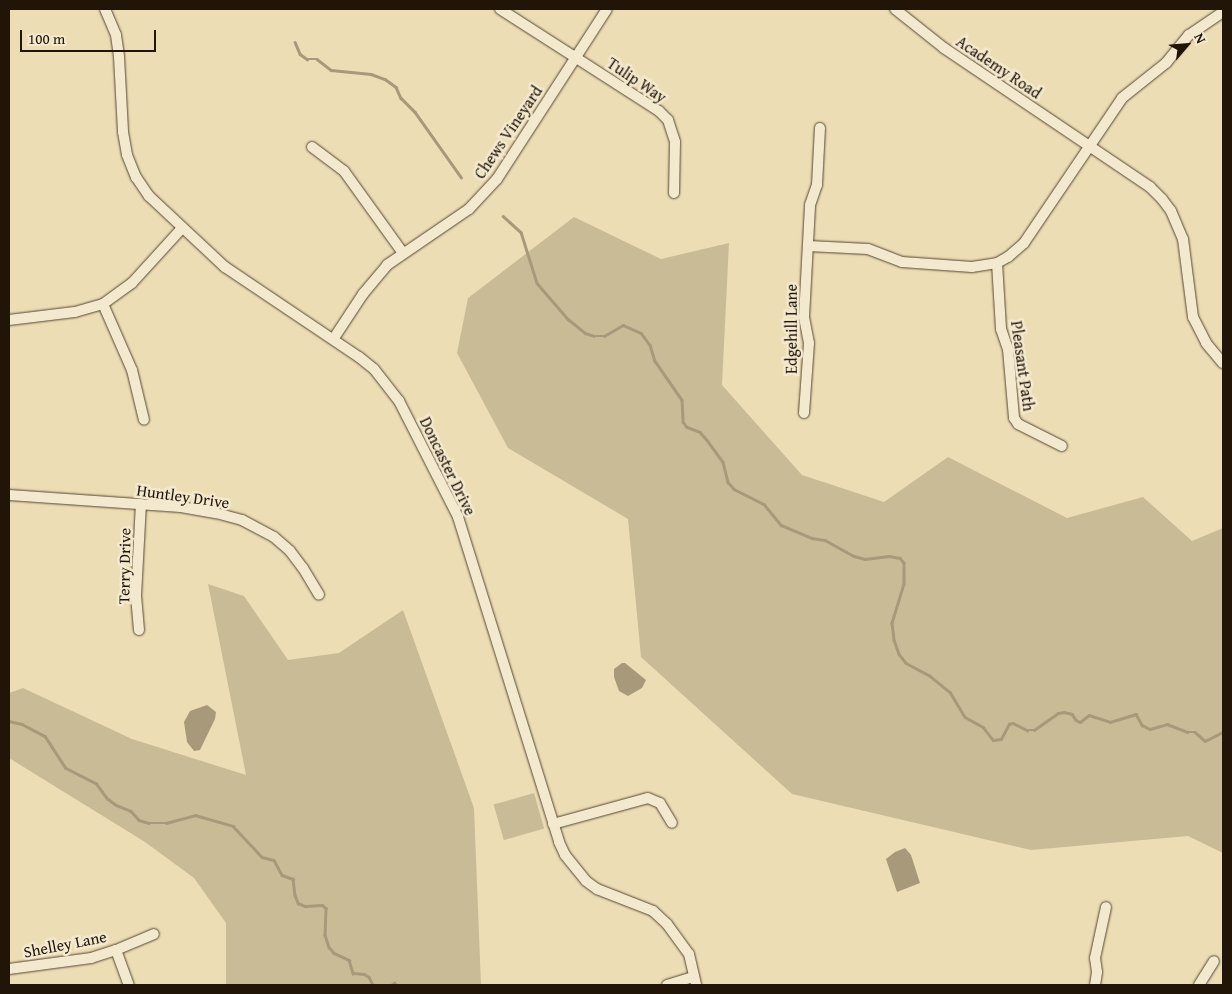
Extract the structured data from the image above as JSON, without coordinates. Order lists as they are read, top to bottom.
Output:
{
  "streets": {
    "street": [
      "Academy Road",
      "Tulip Way",
      "Chews Vineyard",
      "Edgehill Lane",
      "Pleasant Path",
      "Doncaster Drive",
      "Huntley Drive",
      "Terry Drive",
      "Shelley Lane"
    ]
  },
  "crossings": [
    ["Tulip Way", "Chews Vineyard"],
    ["Chews Vineyard", "Doncaster Drive"],
    ["Huntley Drive", "Terry Drive"]
  ],
  "scale_bar": "100 m",
  "north": "top right"
}
